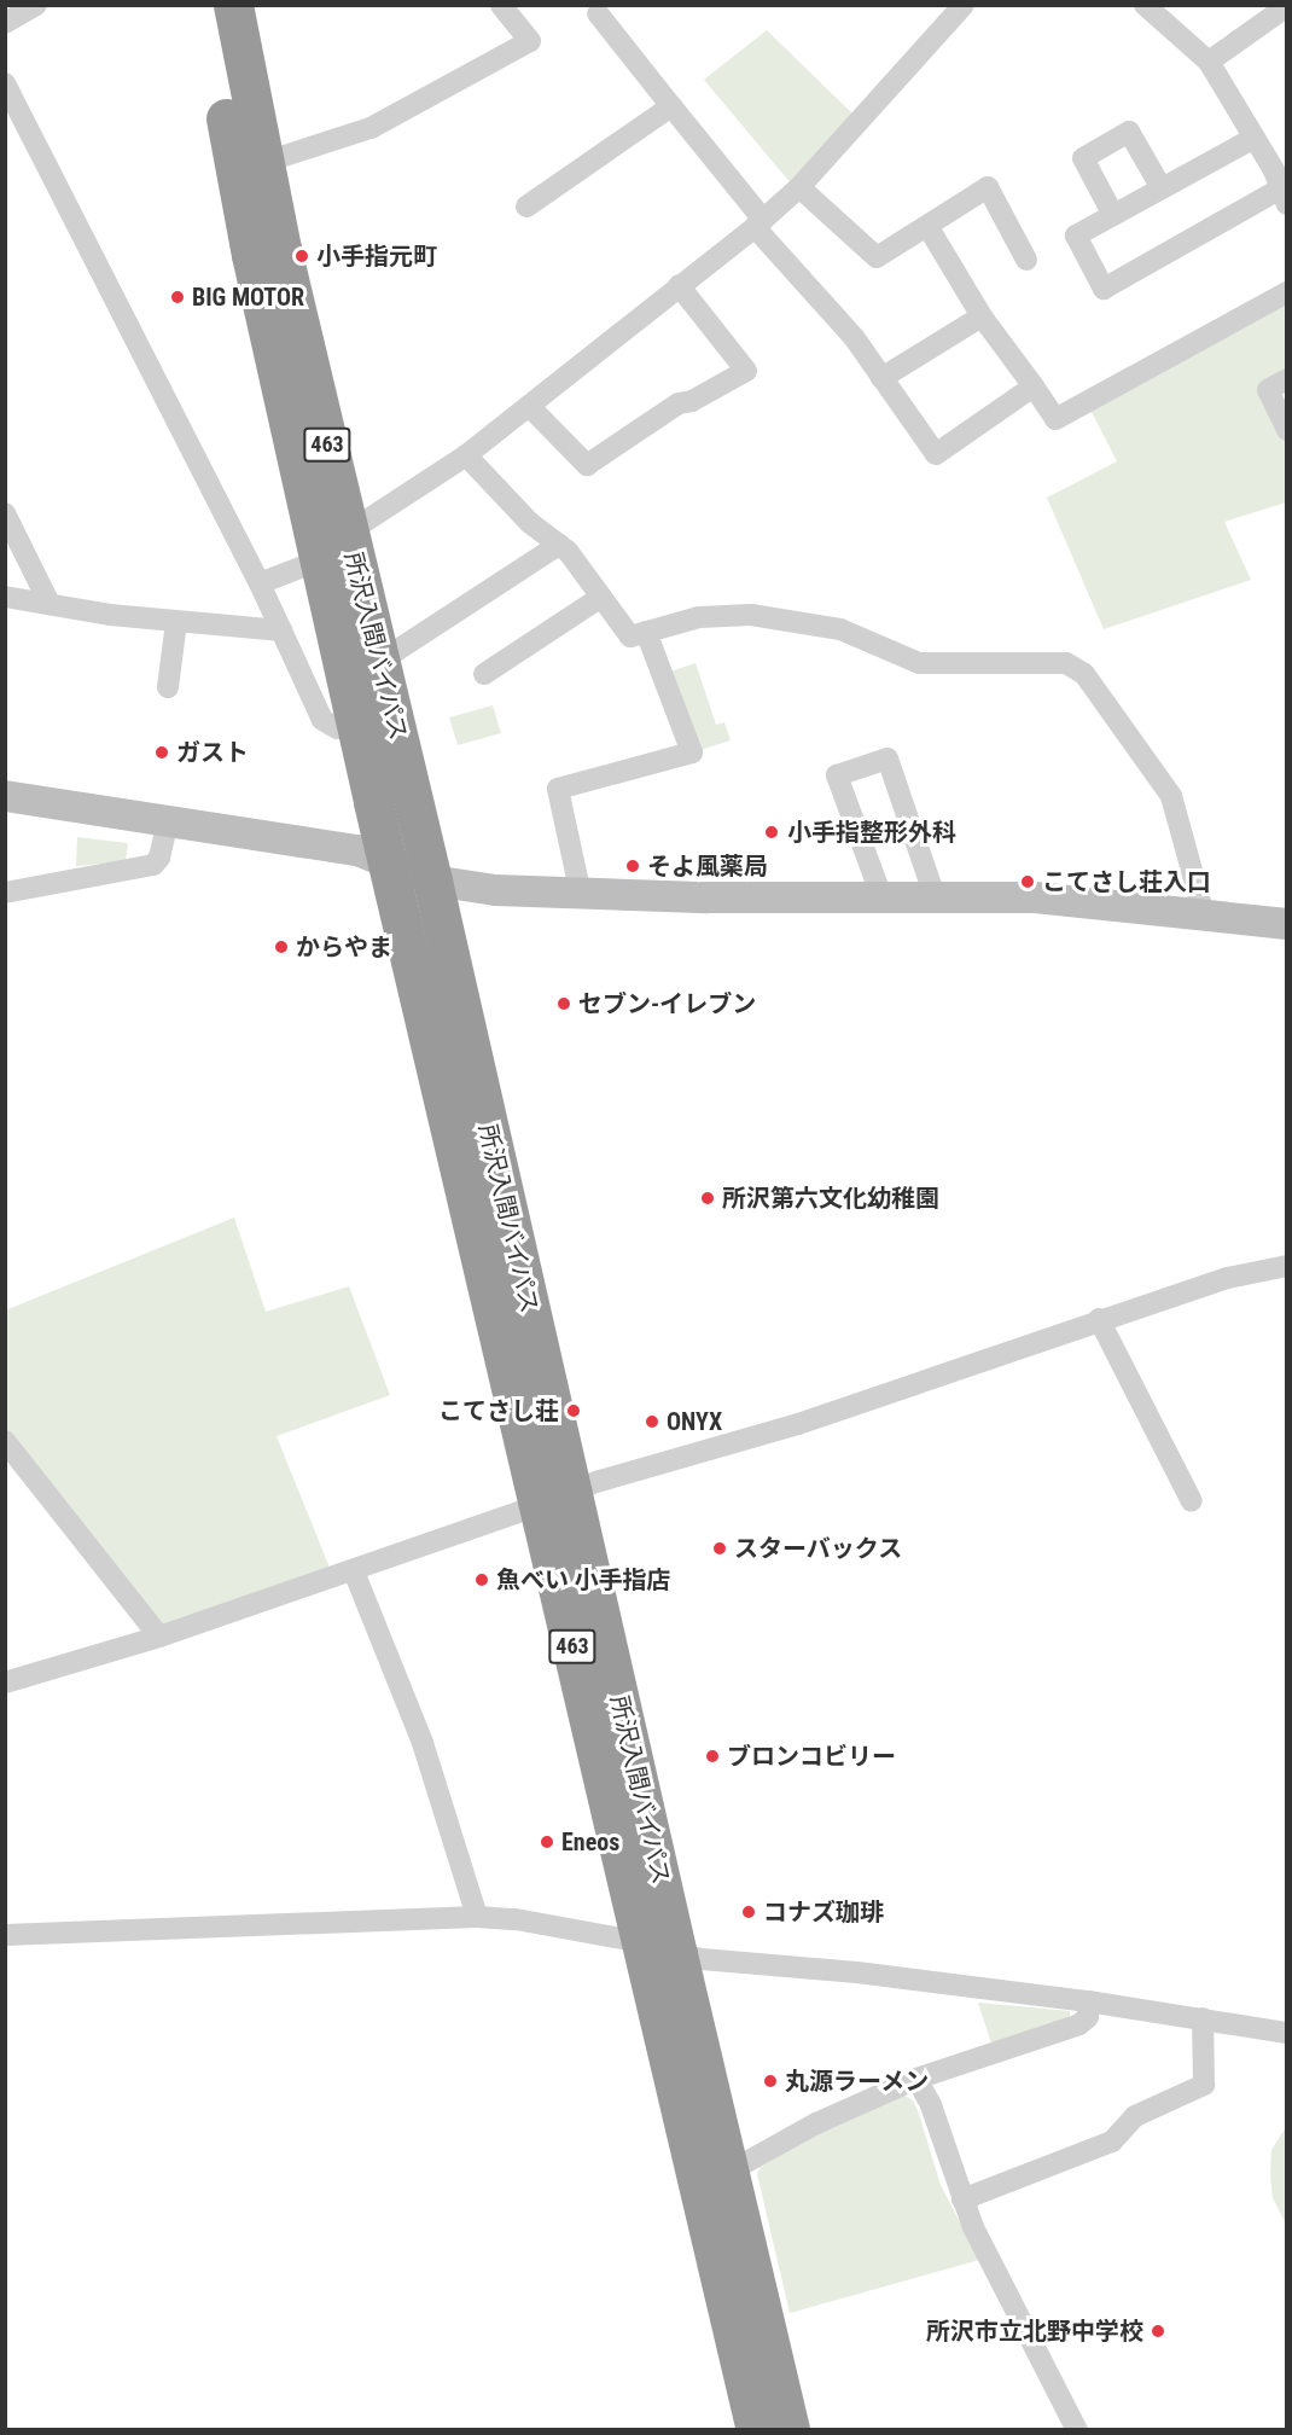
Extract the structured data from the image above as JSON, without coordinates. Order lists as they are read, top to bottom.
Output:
{
  "streets": {
    "highway": ["463", "所沢入間バイパス"]
  },
  "places": [
    "小手指元町",
    "BIG MOTOR",
    "ガスト",
    "小手指整形外科",
    "そよ風薬局",
    "こてさし荘入口",
    "からやま",
    "セブン-イレブン",
    "所沢第六文化幼稚園",
    "こてさし荘",
    "ONYX",
    "スターバックス",
    "魚べい 小手指店",
    "ブロンコビリー",
    "Eneos",
    "コナズ珈琲",
    "丸源ラーメン",
    "所沢市立北野中学校"
  ]
}
